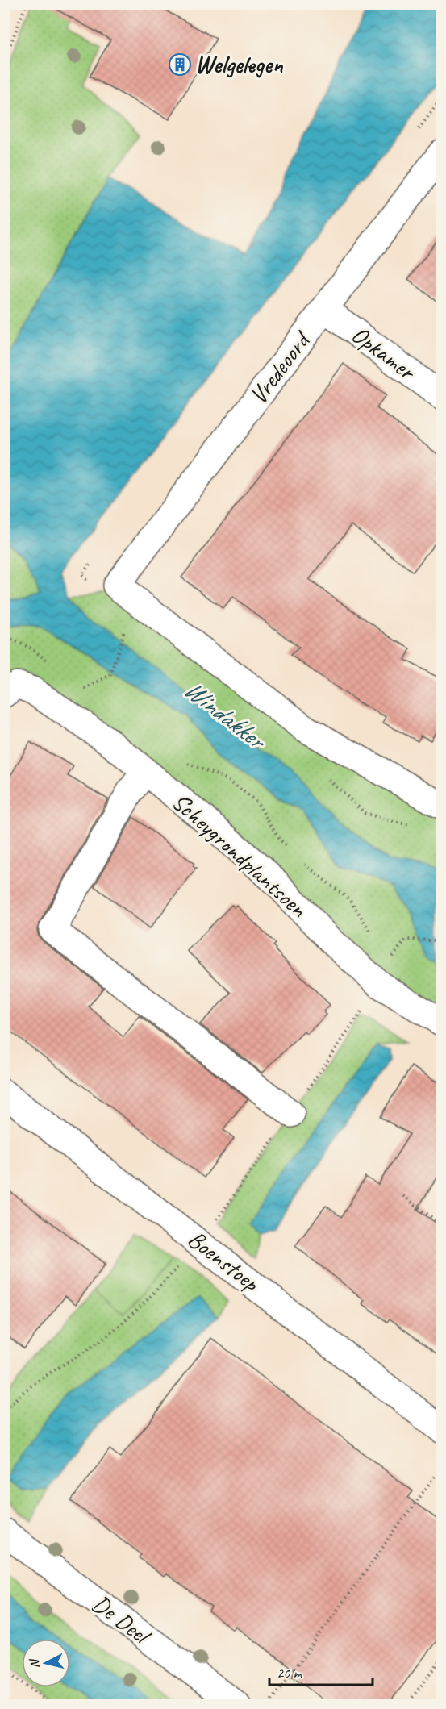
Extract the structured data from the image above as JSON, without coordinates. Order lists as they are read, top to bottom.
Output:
{
  "streets": {
    "street": [
      "Opkamer",
      "Vredeoord",
      "Scheygrondplantsoen",
      "Boenstoep",
      "De Deel"
    ]
  },
  "crossings": [
    ["Opkamer", "Vredeoord"]
  ],
  "water": ["Windakker"],
  "places": {
    "building": ["Welgelegen"]
  },
  "scale_bar": "20 m",
  "north": "left"
}
